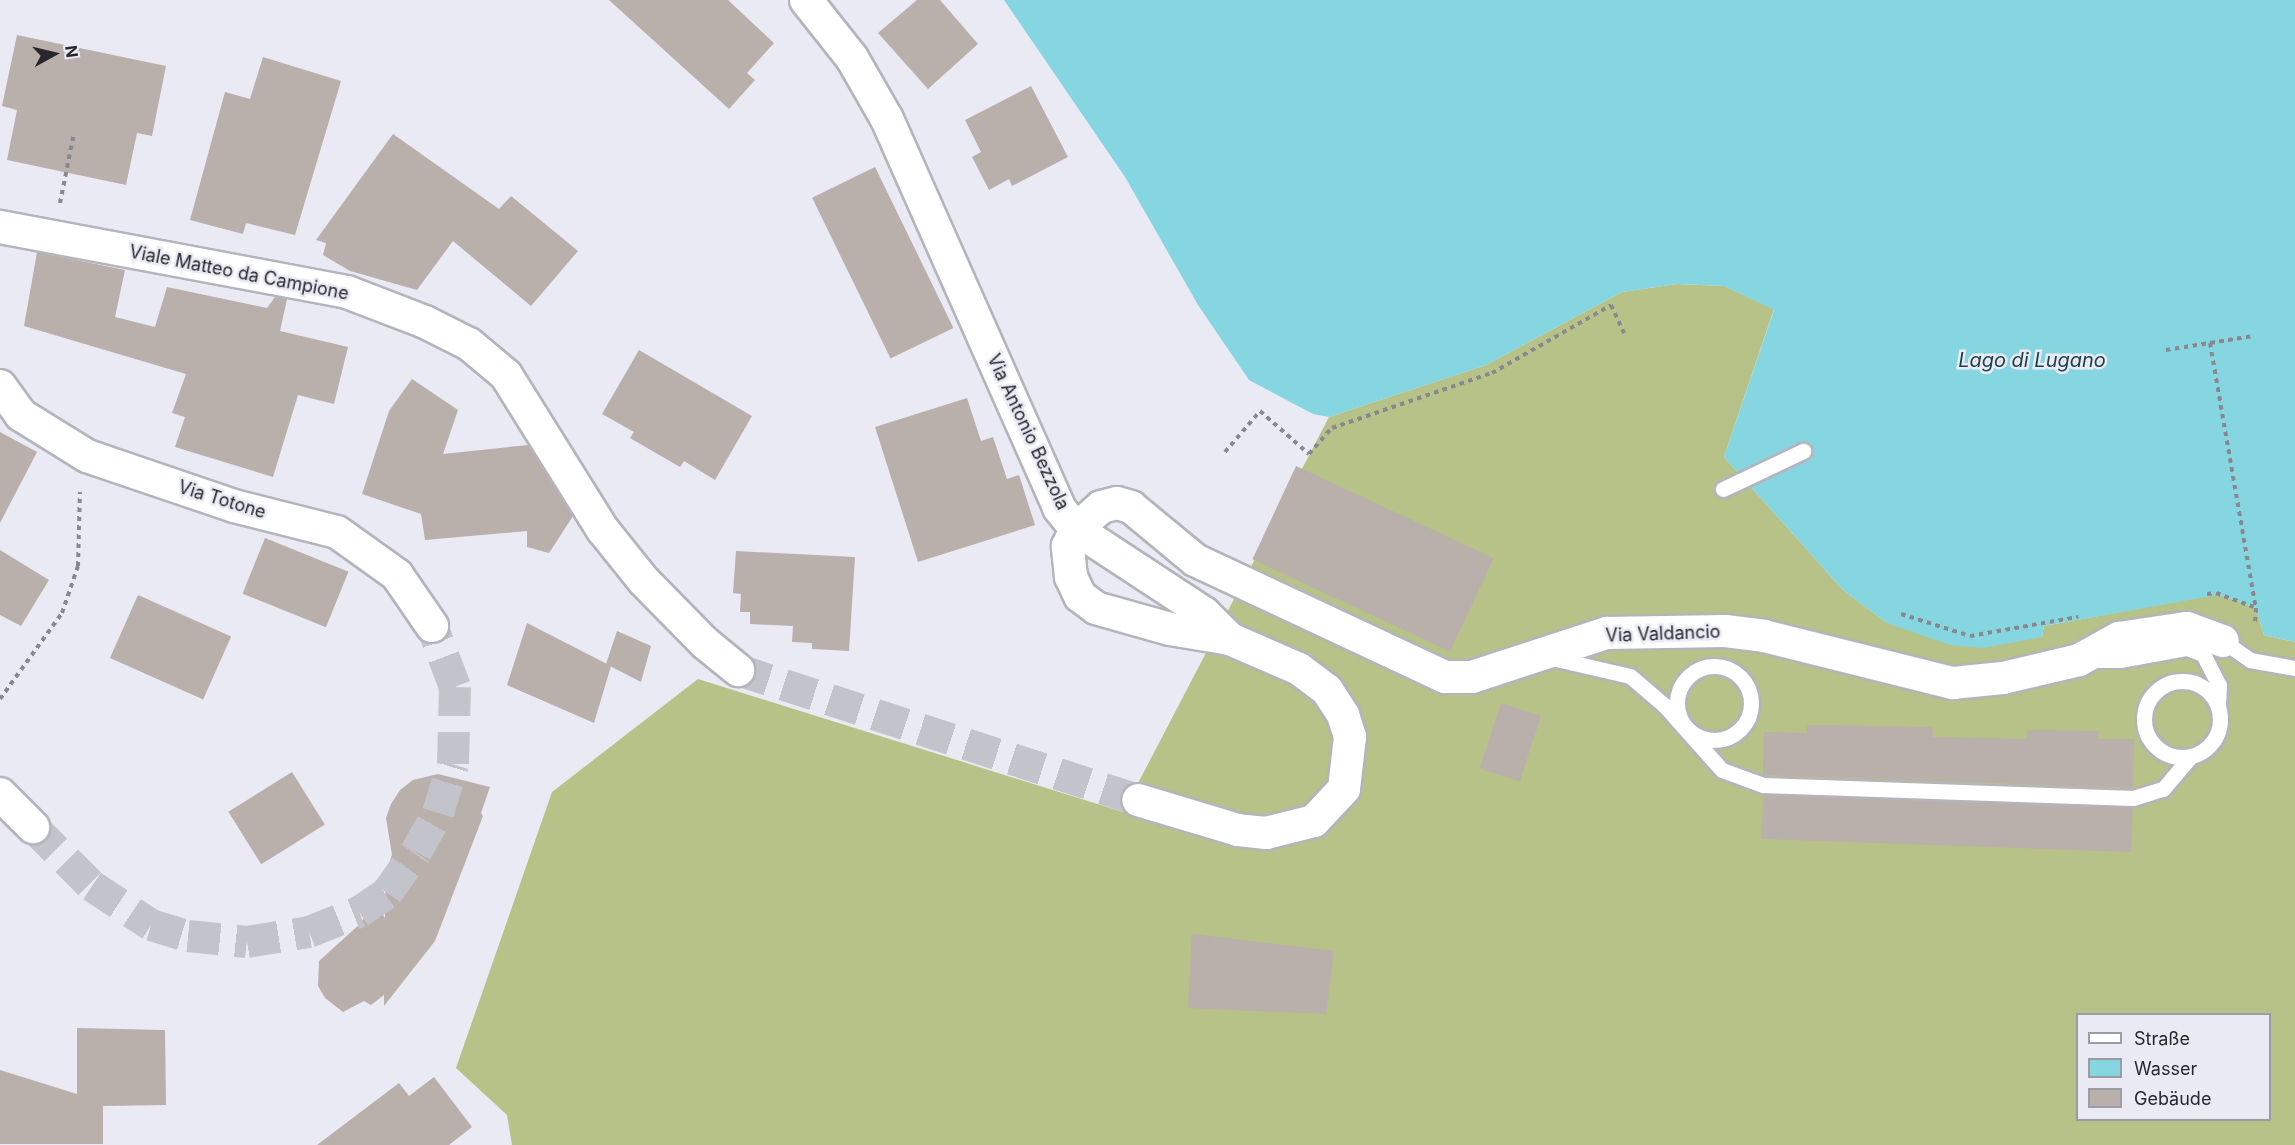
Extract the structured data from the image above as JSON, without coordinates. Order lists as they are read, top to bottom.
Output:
{
  "streets": {
    "street": [
      "Viale Matteo da Campione",
      "Via Antonio Bezzola",
      "Via Totone",
      "Via Valdancio"
    ]
  },
  "crossings": [
    ["Via Antonio Bezzola", "Via Valdancio"]
  ],
  "water": ["Lago di Lugano"],
  "legend": ["Straße", "Wasser", "Gebäude"],
  "north": "right"
}
